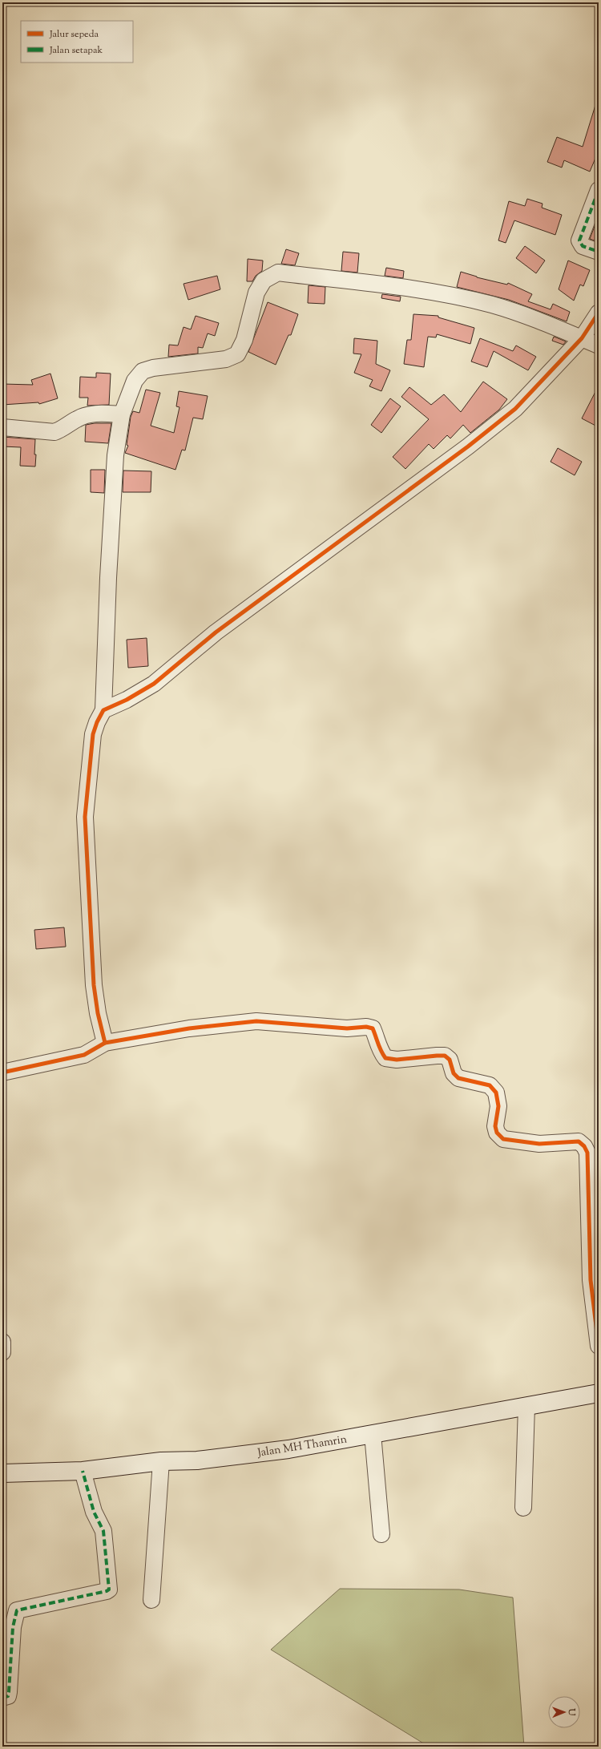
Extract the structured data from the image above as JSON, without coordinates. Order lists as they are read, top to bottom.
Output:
{
  "streets": {
    "street": ["Jalan MH Thamrin"]
  },
  "legend": ["Jalur sepeda", "Jalan setapak"],
  "north": "right"
}
